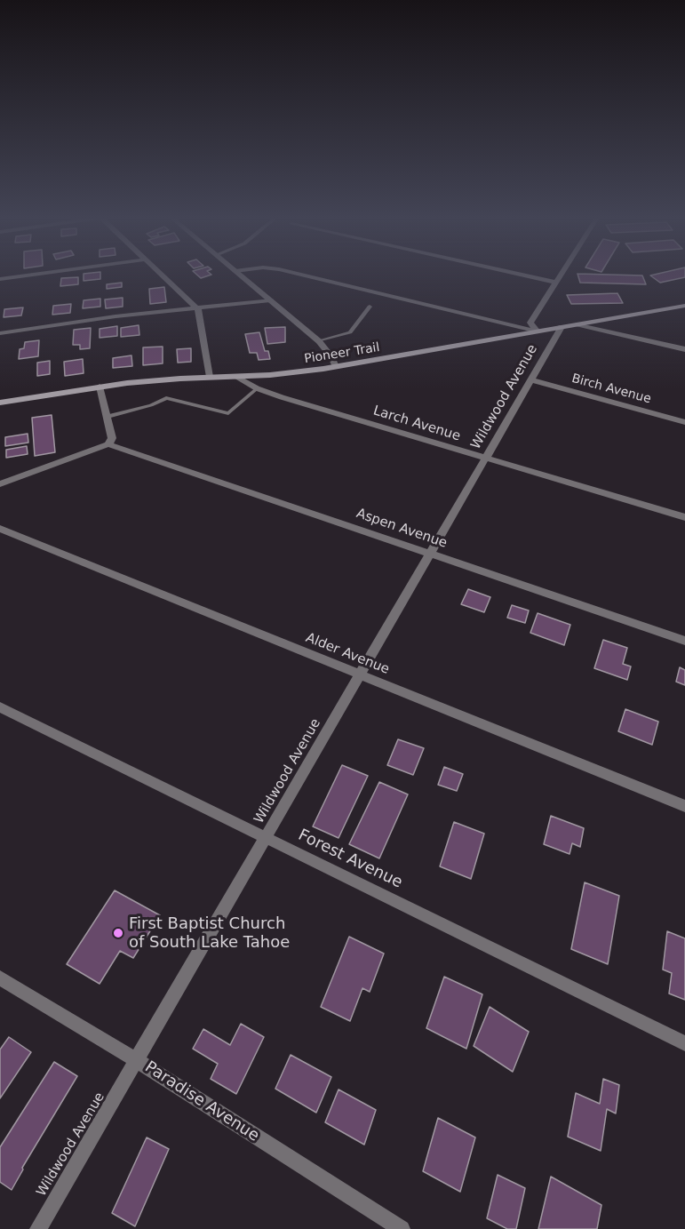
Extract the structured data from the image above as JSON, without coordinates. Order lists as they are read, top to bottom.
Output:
{
  "streets": {
    "main road": ["Pioneer Trail"],
    "street": [
      "Birch Avenue",
      "Wildwood Avenue",
      "Larch Avenue",
      "Aspen Avenue",
      "Alder Avenue",
      "Forest Avenue",
      "Paradise Avenue"
    ]
  },
  "crossings": [
    ["Pioneer Trail", "Wildwood Avenue"],
    ["Pioneer Trail", "Larch Avenue"],
    ["Birch Avenue", "Wildwood Avenue"],
    ["Wildwood Avenue", "Larch Avenue"],
    ["Wildwood Avenue", "Aspen Avenue"],
    ["Wildwood Avenue", "Alder Avenue"],
    ["Wildwood Avenue", "Forest Avenue"],
    ["Wildwood Avenue", "Paradise Avenue"]
  ],
  "places": ["First Baptist Church of South Lake Tahoe"]
}
